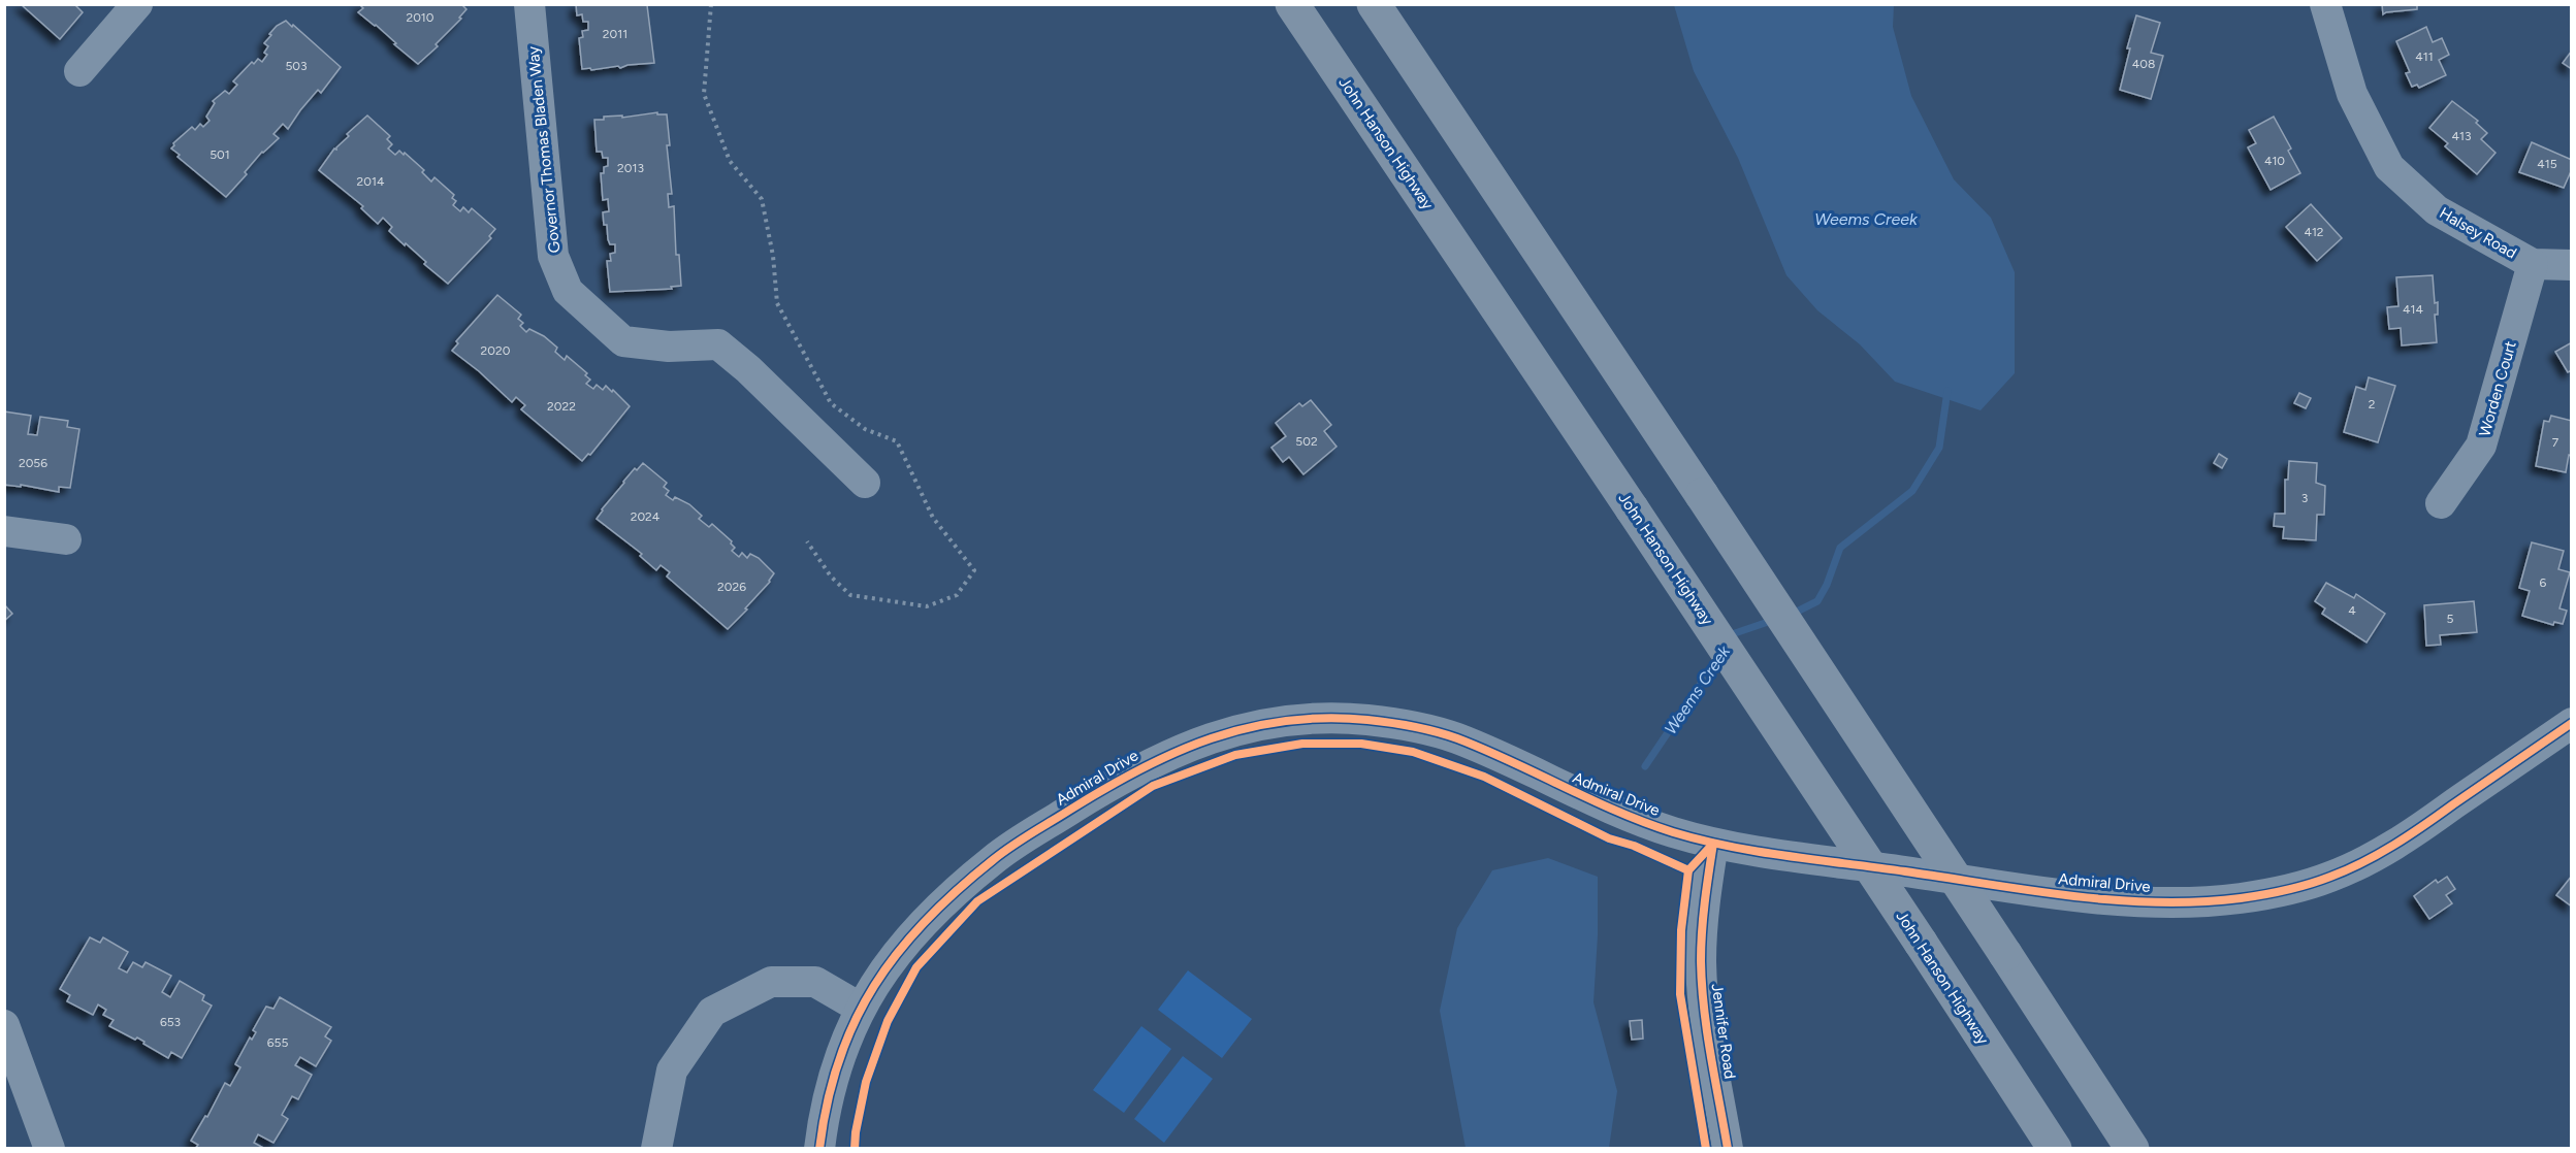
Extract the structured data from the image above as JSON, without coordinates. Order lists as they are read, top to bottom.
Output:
{
  "streets": {
    "highway": ["John Hanson Highway"],
    "street": [
      "Governor Thomas Bladen Way",
      "Halsey Road",
      "Worden Court",
      "Admiral Drive",
      "Jennifer Road"
    ]
  },
  "crossings": [
    ["Halsey Road", "Worden Court"],
    ["Admiral Drive", "Jennifer Road"]
  ],
  "water": ["Weems Creek"],
  "house_numbers": [
    "2010",
    "2011",
    "411",
    "408",
    "503",
    "413",
    "501",
    "410",
    "415",
    "2013",
    "2014",
    "412",
    "414",
    "2020",
    "2",
    "2022",
    "502",
    "7",
    "2056",
    "3",
    "2024",
    "6",
    "2026",
    "4",
    "5",
    "653",
    "655"
  ]
}
